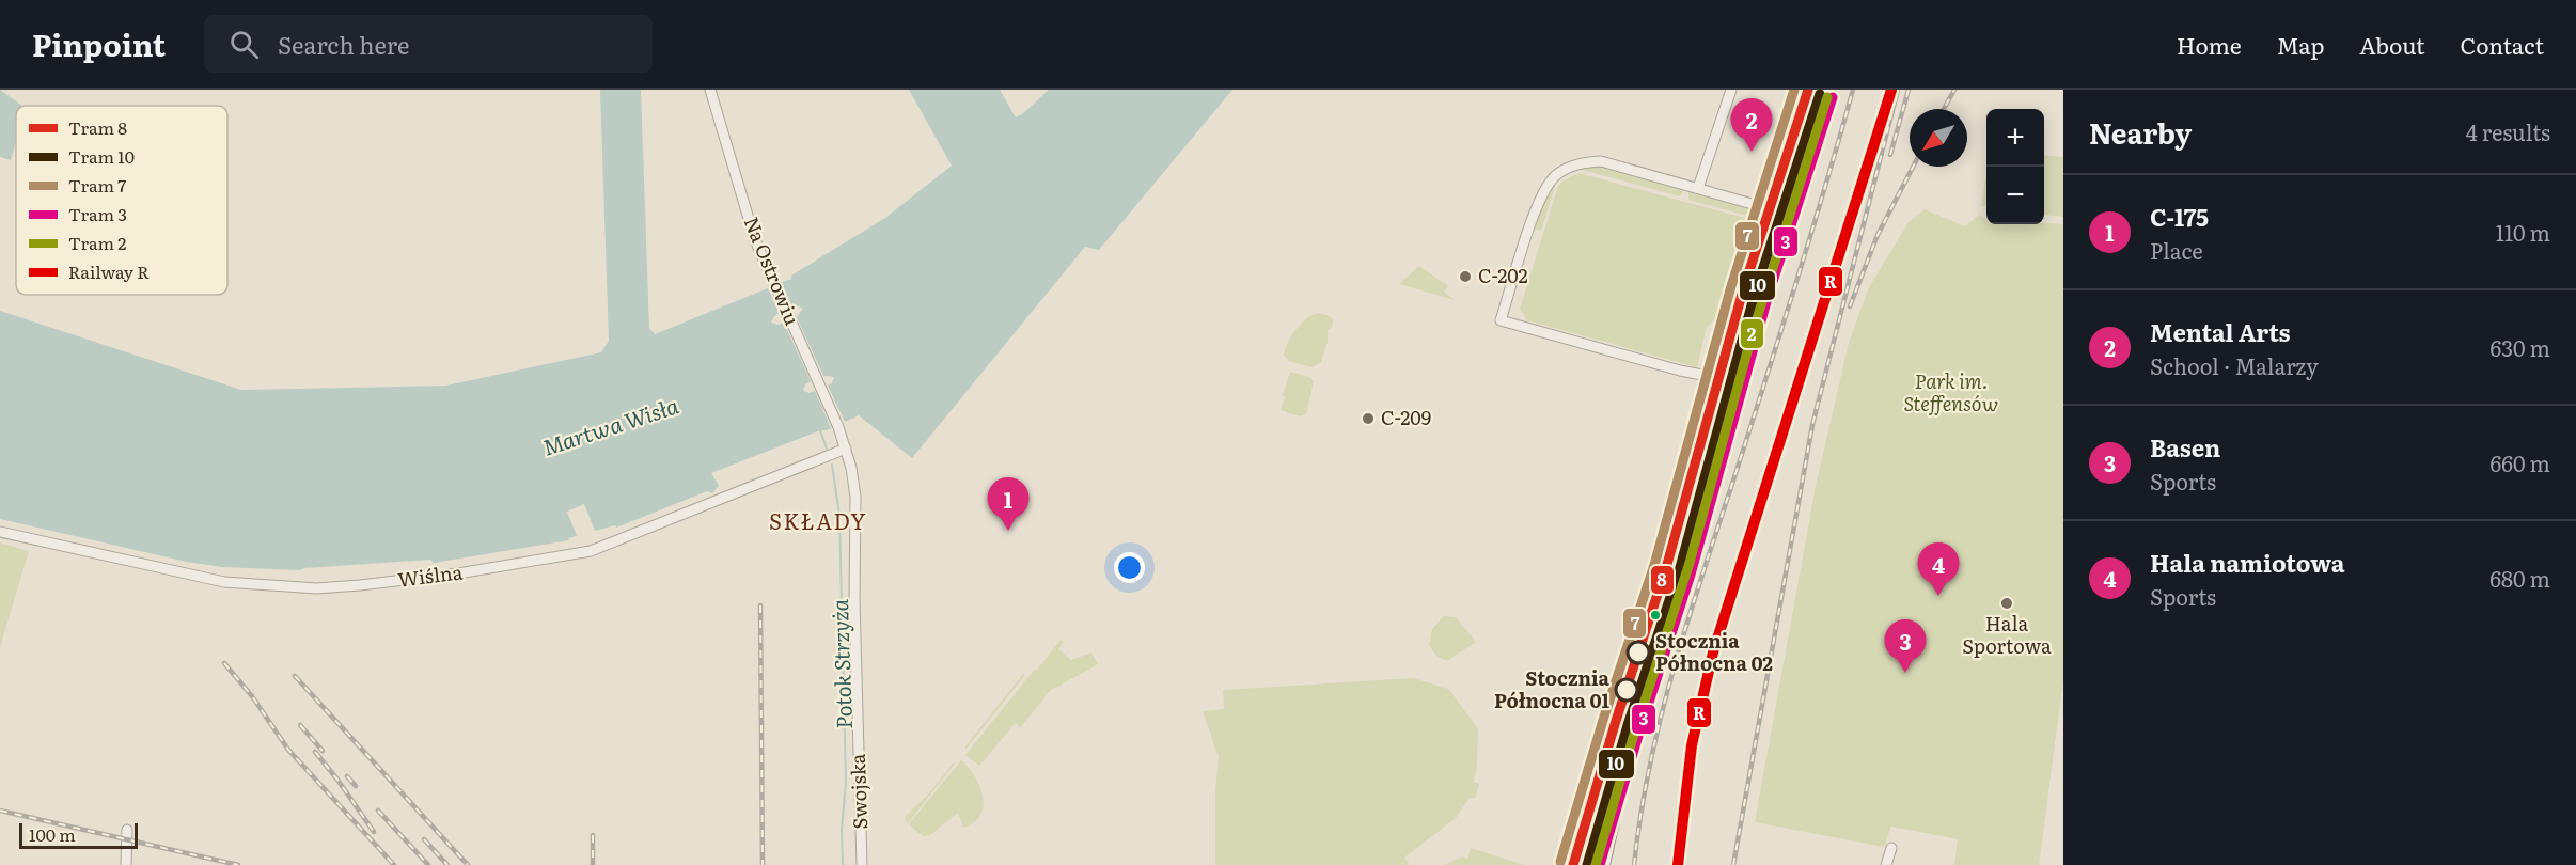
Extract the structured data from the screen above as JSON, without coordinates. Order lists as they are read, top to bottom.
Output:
{
  "streets": {
    "street": ["Na Ostrowiu", "Wiślna", "Swojska"]
  },
  "crossings": [
    ["Na Ostrowiu", "Wiślna"],
    ["Na Ostrowiu", "Swojska"],
    ["Wiślna", "Swojska"]
  ],
  "districts": ["SKŁADY"],
  "water": ["Martwa Wisła", "Potok Strzyża"],
  "parks": ["Park im. Steffensów"],
  "places": [
    "C-202",
    "C-209",
    "Hala Sportowa",
    "Stocznia Północna 02",
    "Stocznia Północna 01"
  ],
  "lines": [
    "tram line 8",
    "tram line 7",
    "rail line R",
    "tram line 10",
    "tram line 3",
    "tram line 2"
  ],
  "legend": [
    "Tram 8",
    "Tram 10",
    "Tram 7",
    "Tram 3",
    "Tram 2",
    "Railway R"
  ],
  "scale_bar": "100 m",
  "north": "bottom left",
  "page": {
    "header": "Pinpoint",
    "search": "Search here",
    "nav": [
      "Home",
      "Map",
      "About",
      "Contact"
    ],
    "heading": ["Nearby", "4 results"],
    "pins": [
      "2",
      "1",
      "4",
      "3"
    ],
    "map_buttons": ["+", "−"],
    "list": [
      {
        "mark": "1",
        "name": "C-175",
        "note": "Place",
        "value": "110 m"
      },
      {
        "mark": "2",
        "name": "Mental Arts",
        "note": "School · Malarzy",
        "value": "630 m"
      },
      {
        "mark": "3",
        "name": "Basen",
        "note": "Sports",
        "value": "660 m"
      },
      {
        "mark": "4",
        "name": "Hala namiotowa",
        "note": "Sports",
        "value": "680 m"
      }
    ],
    "scale": "100 m"
  }
}
